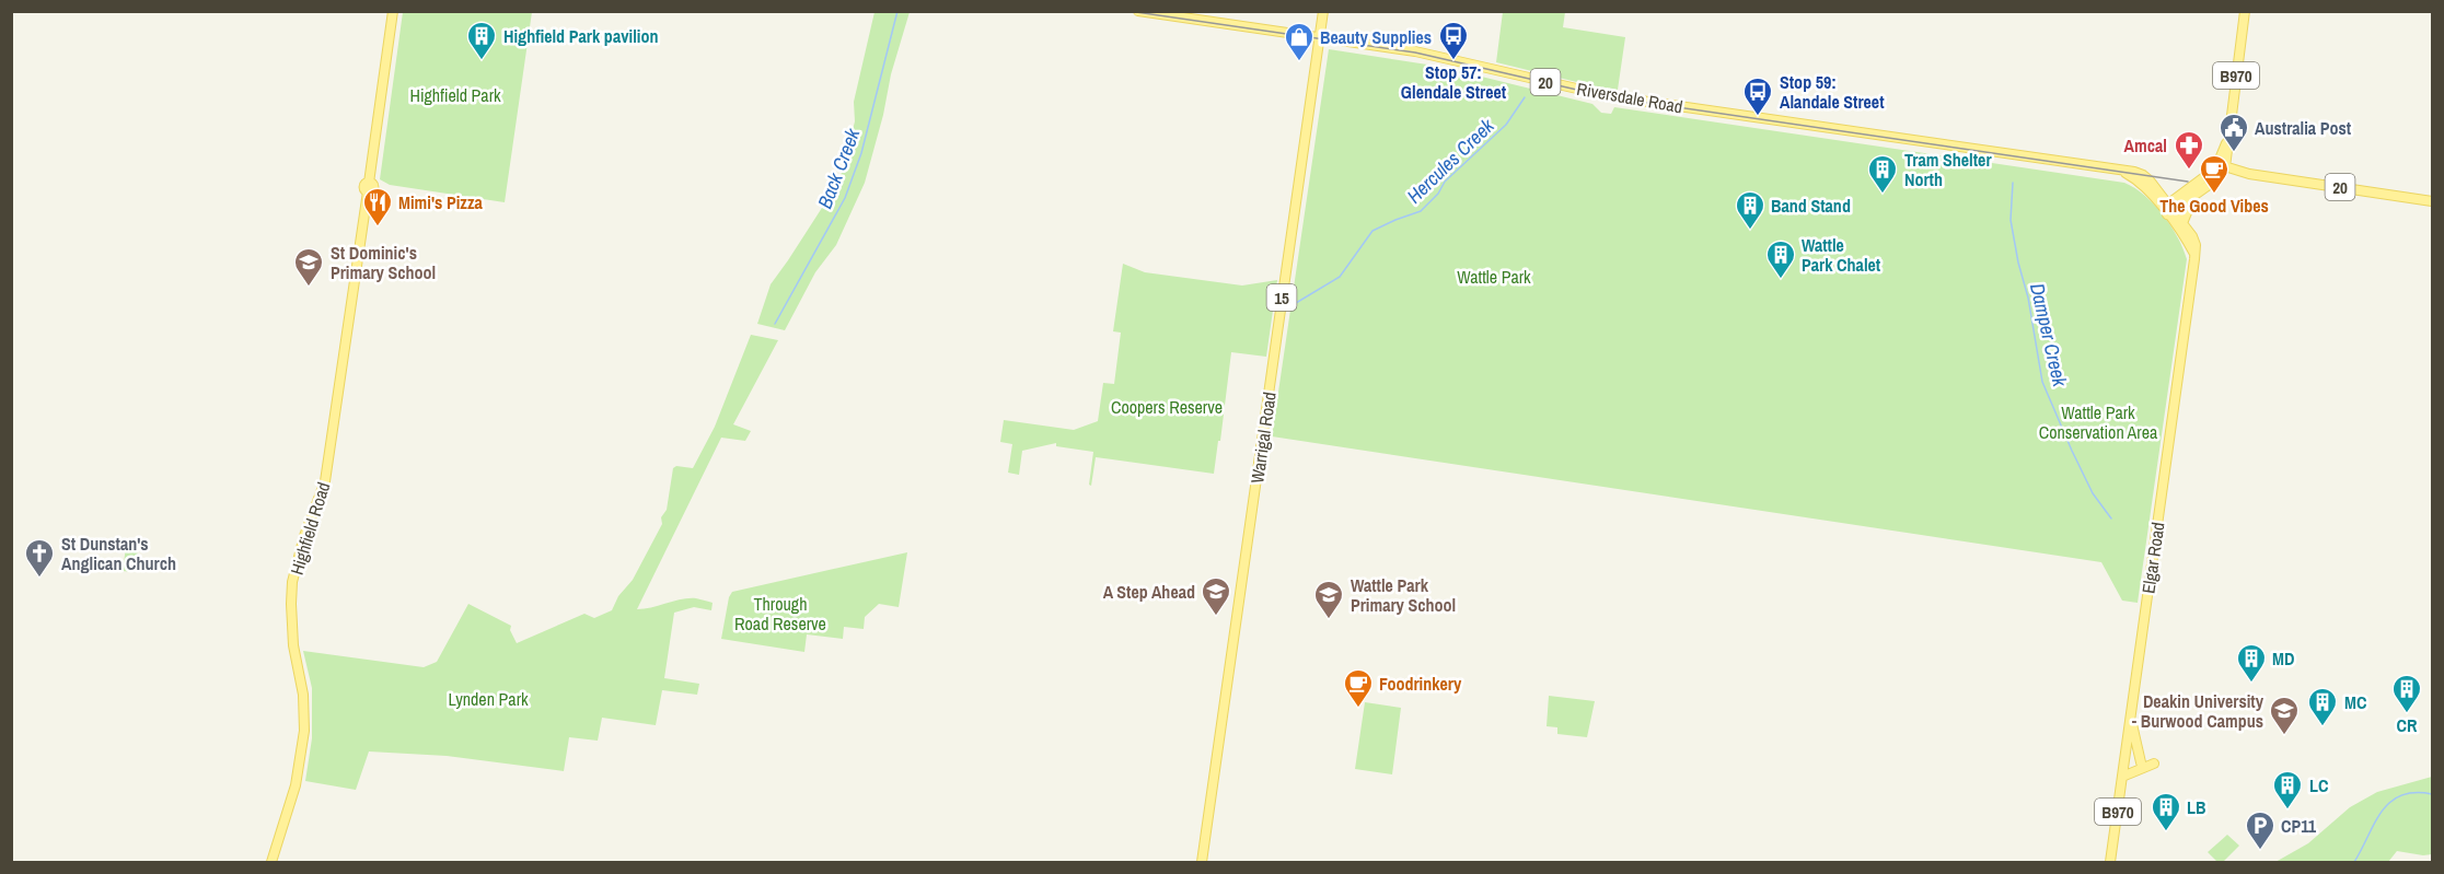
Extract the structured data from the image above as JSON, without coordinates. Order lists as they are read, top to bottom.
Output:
{
  "streets": {
    "main road": [
      "B970",
      "20",
      "Riversdale Road",
      "15",
      "Warrigal Road",
      "Highfield Road",
      "Elgar Road"
    ]
  },
  "crossings": [
    ["B970", "20"],
    ["Riversdale Road", "Warrigal Road"],
    ["Riversdale Road", "Elgar Road"]
  ],
  "water": ["Hercules Creek", "Back Creek", "Damper Creek"],
  "parks": [
    "Highfield Park",
    "Wattle Park",
    "Coopers Reserve",
    "Wattle Park Conservation Area",
    "Through Road Reserve",
    "Lynden Park"
  ],
  "places": {
    "building": [
      "Highfield Park pavilion",
      "Tram Shelter North",
      "Band Stand",
      "Wattle Park Chalet",
      "MD",
      "CR",
      "MC",
      "LC",
      "LB"
    ],
    "bus stop": ["Stop 57: Glendale Street", "Stop 59: Alandale Street"],
    "shop": ["Beauty Supplies"],
    "public building": ["Australia Post"],
    "pharmacy": ["Amcal"],
    "cafe": ["The Good Vibes", "Foodrinkery"],
    "restaurant": ["Mimi's Pizza"],
    "school or university": [
      "St Dominic's Primary School",
      "A Step Ahead",
      "Wattle Park Primary School",
      "Deakin University - Burwood Campus"
    ],
    "church": ["St Dunstan's Anglican Church"],
    "parking": ["CP11"]
  }
}
